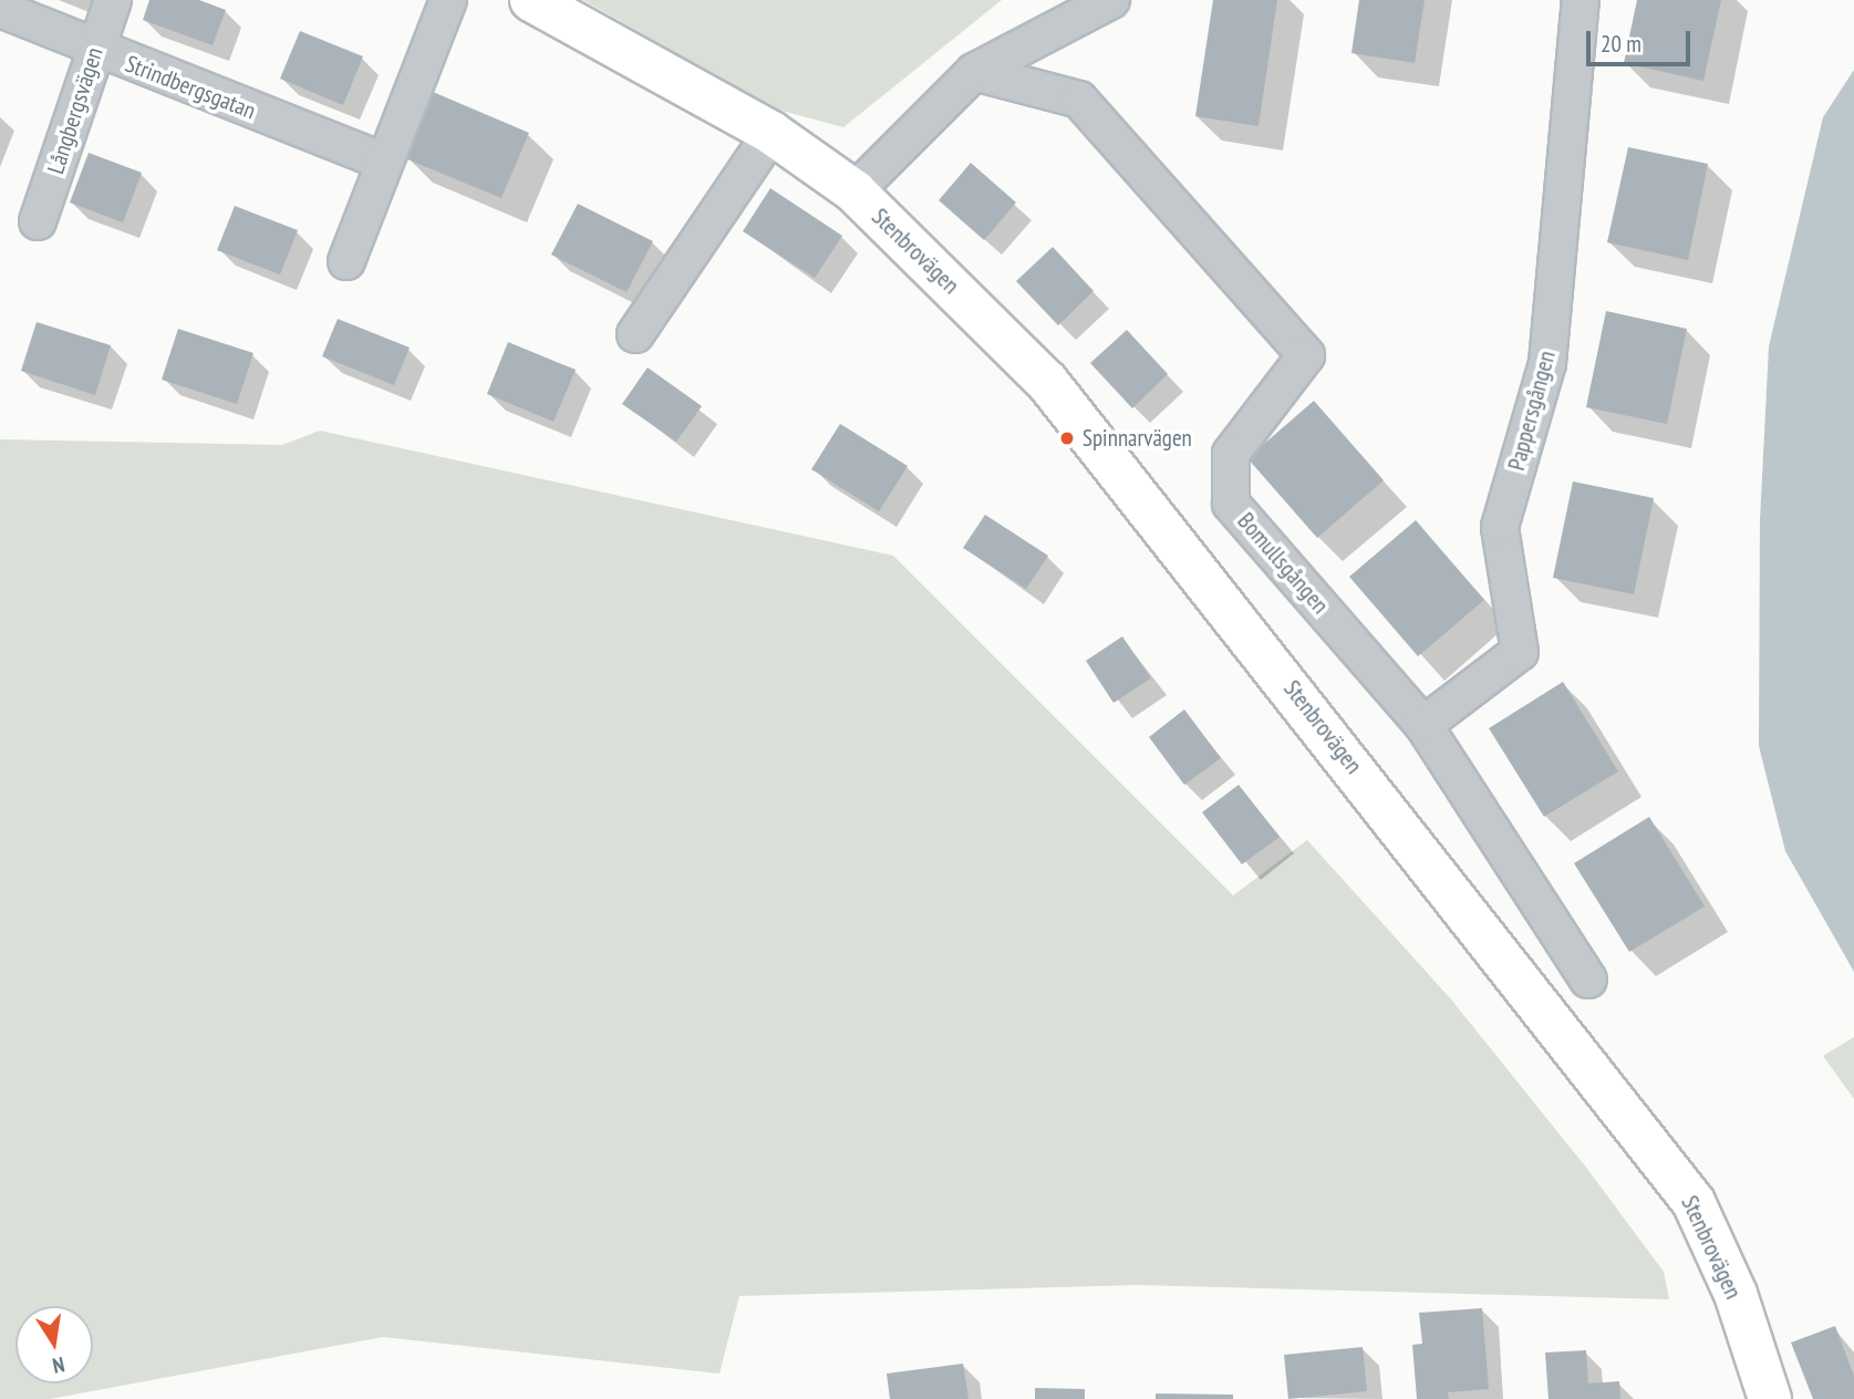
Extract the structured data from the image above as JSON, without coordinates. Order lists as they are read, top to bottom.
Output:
{
  "streets": {
    "street": [
      "Strindbergsgatan",
      "Långbergsvägen",
      "Stenbrovägen",
      "Pappersgången",
      "Bomullsgången"
    ]
  },
  "crossings": [
    ["Strindbergsgatan", "Långbergsvägen"],
    ["Pappersgången", "Bomullsgången"]
  ],
  "places": ["Spinnarvägen"],
  "scale_bar": "20 m",
  "north": "bottom"
}
